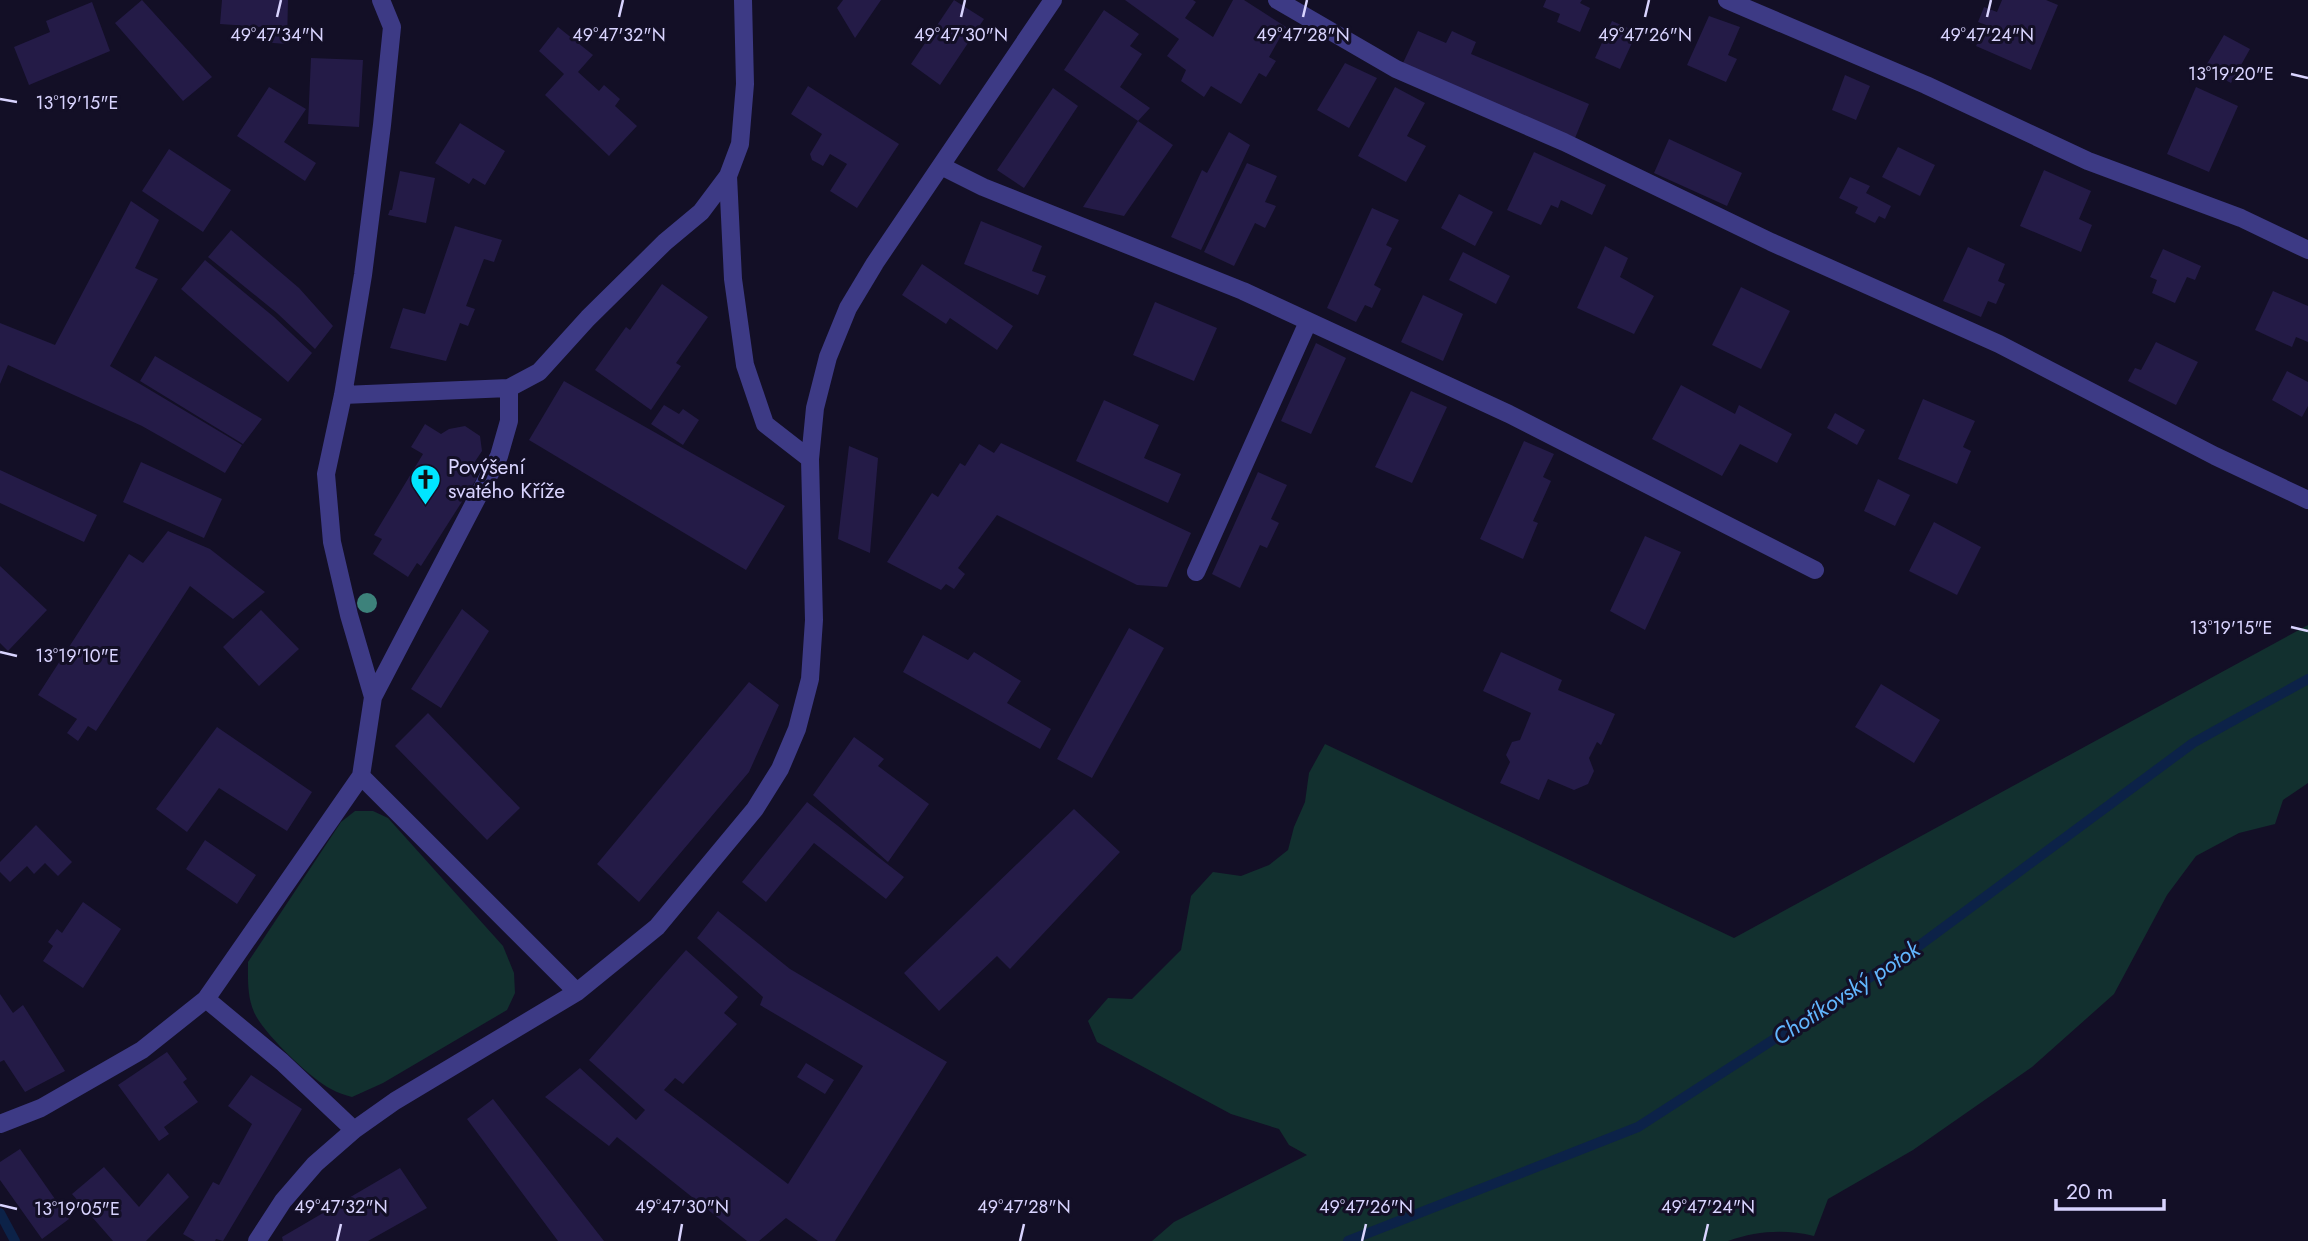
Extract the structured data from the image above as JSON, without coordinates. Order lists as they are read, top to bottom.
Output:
{
  "water": ["Chotíkovský potok"],
  "places": {
    "church": ["Povýšení svatého Kříže"]
  },
  "scale_bar": "20 m",
  "coordinates": [
    "49°47'34\"N",
    "49°47'32\"N",
    "49°47'30\"N",
    "49°47'28\"N",
    "49°47'26\"N",
    "49°47'24\"N",
    "13°19'20\"E",
    "13°19'15\"E",
    "13°19'10\"E",
    "13°19'05\"E"
  ]
}
